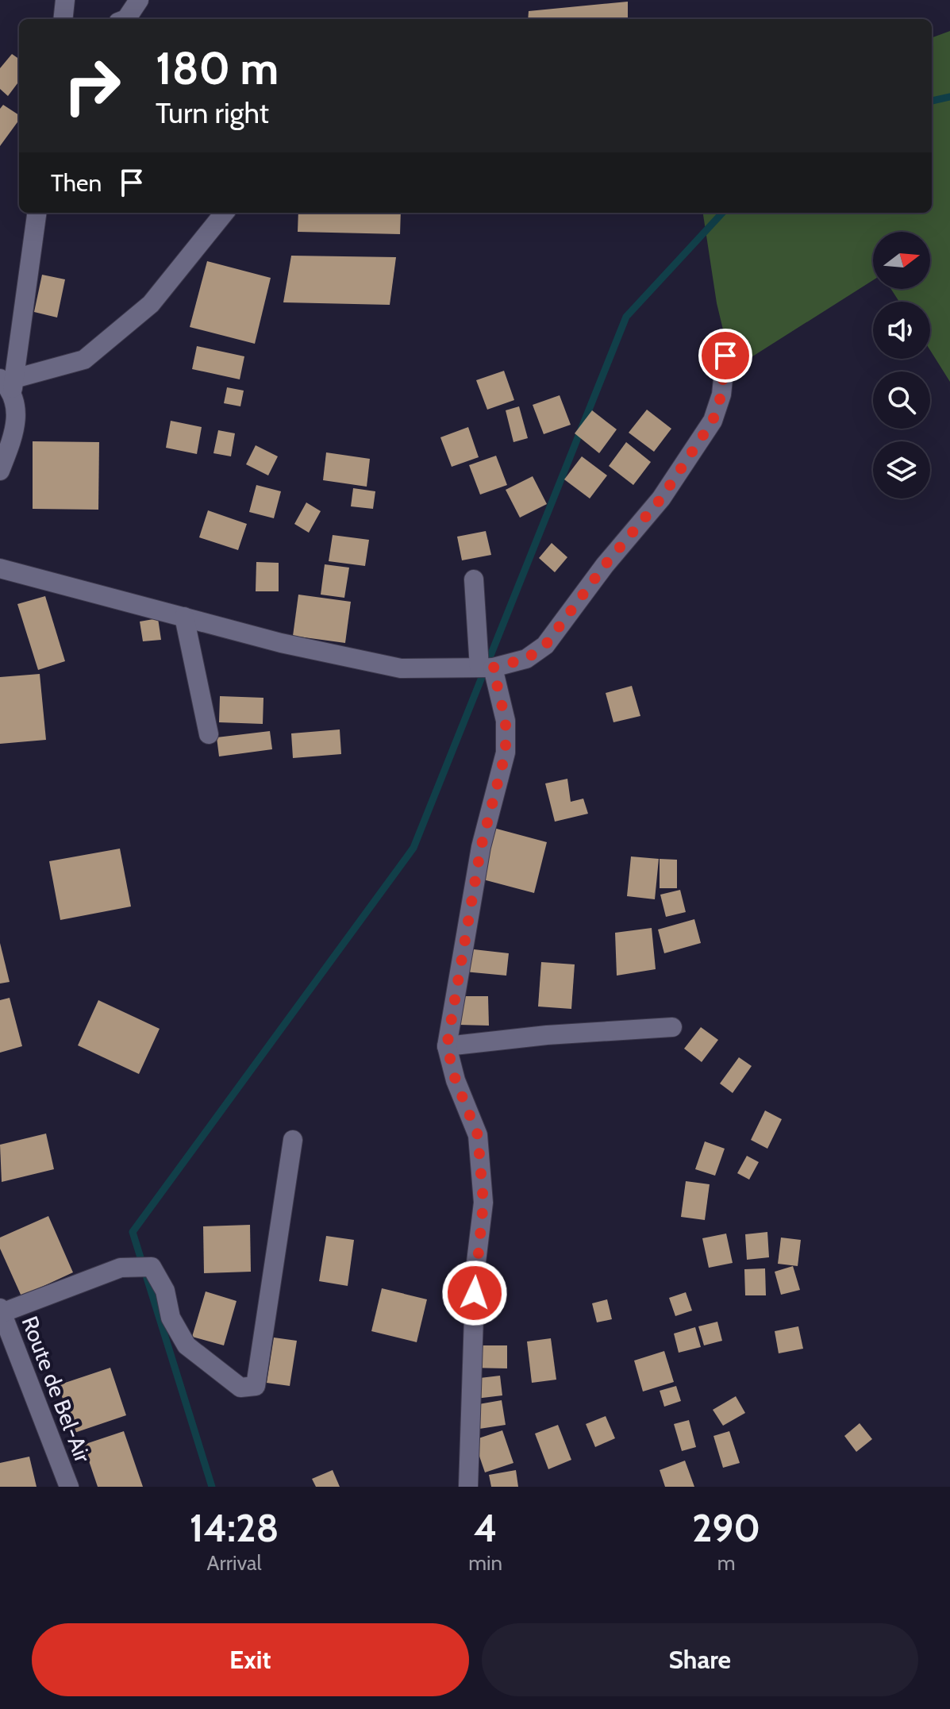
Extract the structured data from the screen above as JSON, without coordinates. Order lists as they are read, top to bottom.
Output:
{
  "streets": {
    "street": ["Route de Bel-Air"]
  },
  "north": "right",
  "page": {
    "turn": ["180 m", "Turn right"],
    "then": "Then",
    "eta": [
      "14:28",
      "Arrival",
      "4",
      "min",
      "290",
      "m"
    ],
    "buttons": ["Exit", "Share"]
  }
}
